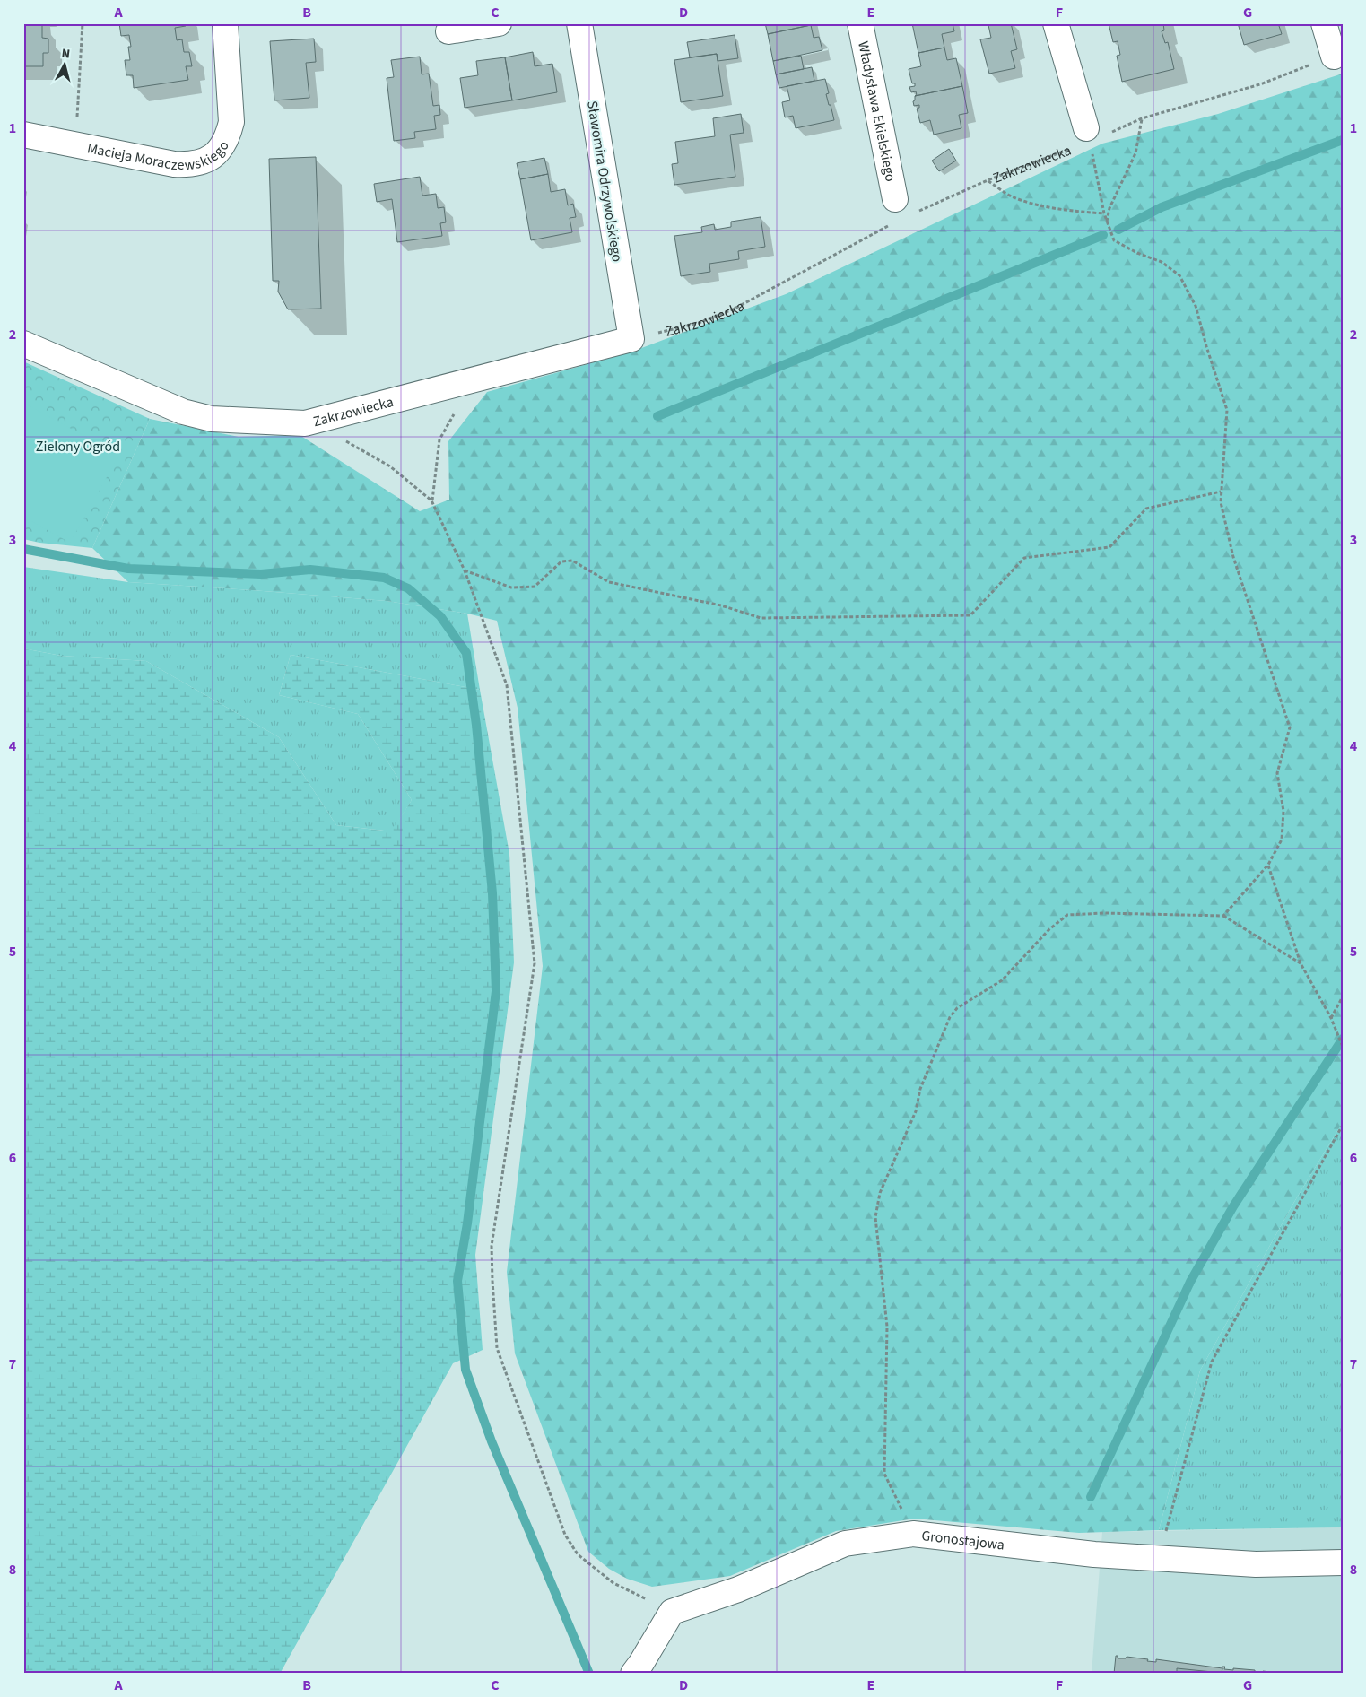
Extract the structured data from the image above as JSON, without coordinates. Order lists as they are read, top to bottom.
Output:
{
  "streets": {
    "street": [
      "Władysława Ekielskiego",
      "Macieja Moraczewskiego",
      "Zakrzowiecka",
      "Sławomira Odrzywolskiego",
      "Gronostajowa"
    ]
  },
  "crossings": [
    ["Władysława Ekielskiego", "Zakrzowiecka"],
    ["Zakrzowiecka", "Sławomira Odrzywolskiego"]
  ],
  "parks": ["Zielony Ogród"],
  "north": "top",
  "grid": {
    "columns": [
      "A",
      "B",
      "C",
      "D",
      "E",
      "F",
      "G"
    ],
    "rows": [
      "1",
      "2",
      "3",
      "4",
      "5",
      "6",
      "7",
      "8"
    ]
  }
}
